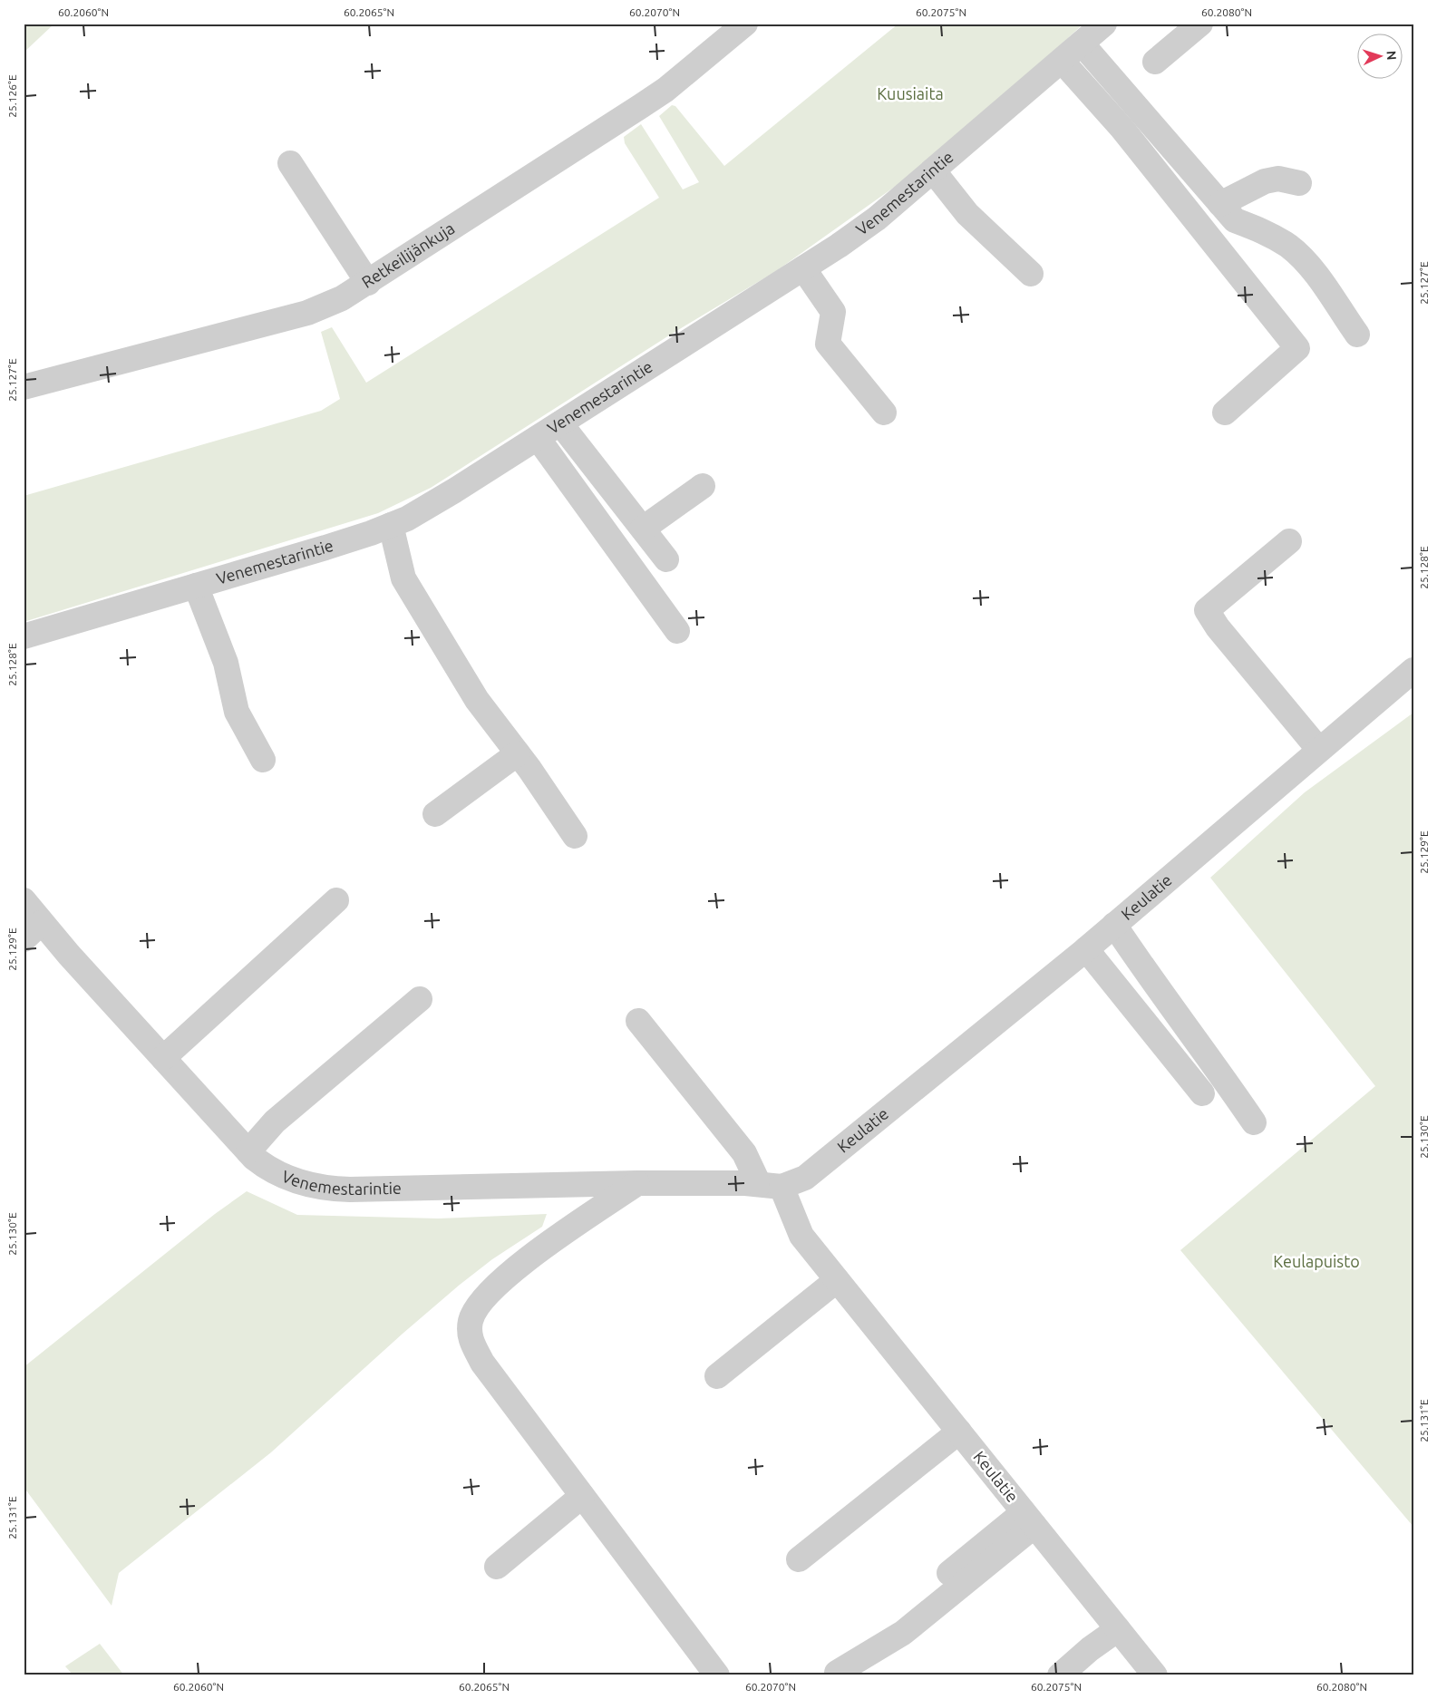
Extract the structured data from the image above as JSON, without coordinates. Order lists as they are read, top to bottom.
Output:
{
  "streets": {
    "street": ["Venemestarintie", "Retkeilijänkuja", "Keulatie"]
  },
  "crossings": [
    ["Venemestarintie", "Keulatie"]
  ],
  "parks": ["Kuusiaita", "Keulapuisto"],
  "north": "right",
  "coordinates": [
    "60.2060°N",
    "60.2065°N",
    "60.2070°N",
    "60.2075°N",
    "60.2080°N",
    "25.126°E",
    "25.127°E",
    "25.128°E",
    "25.129°E",
    "25.130°E",
    "25.131°E"
  ]
}
